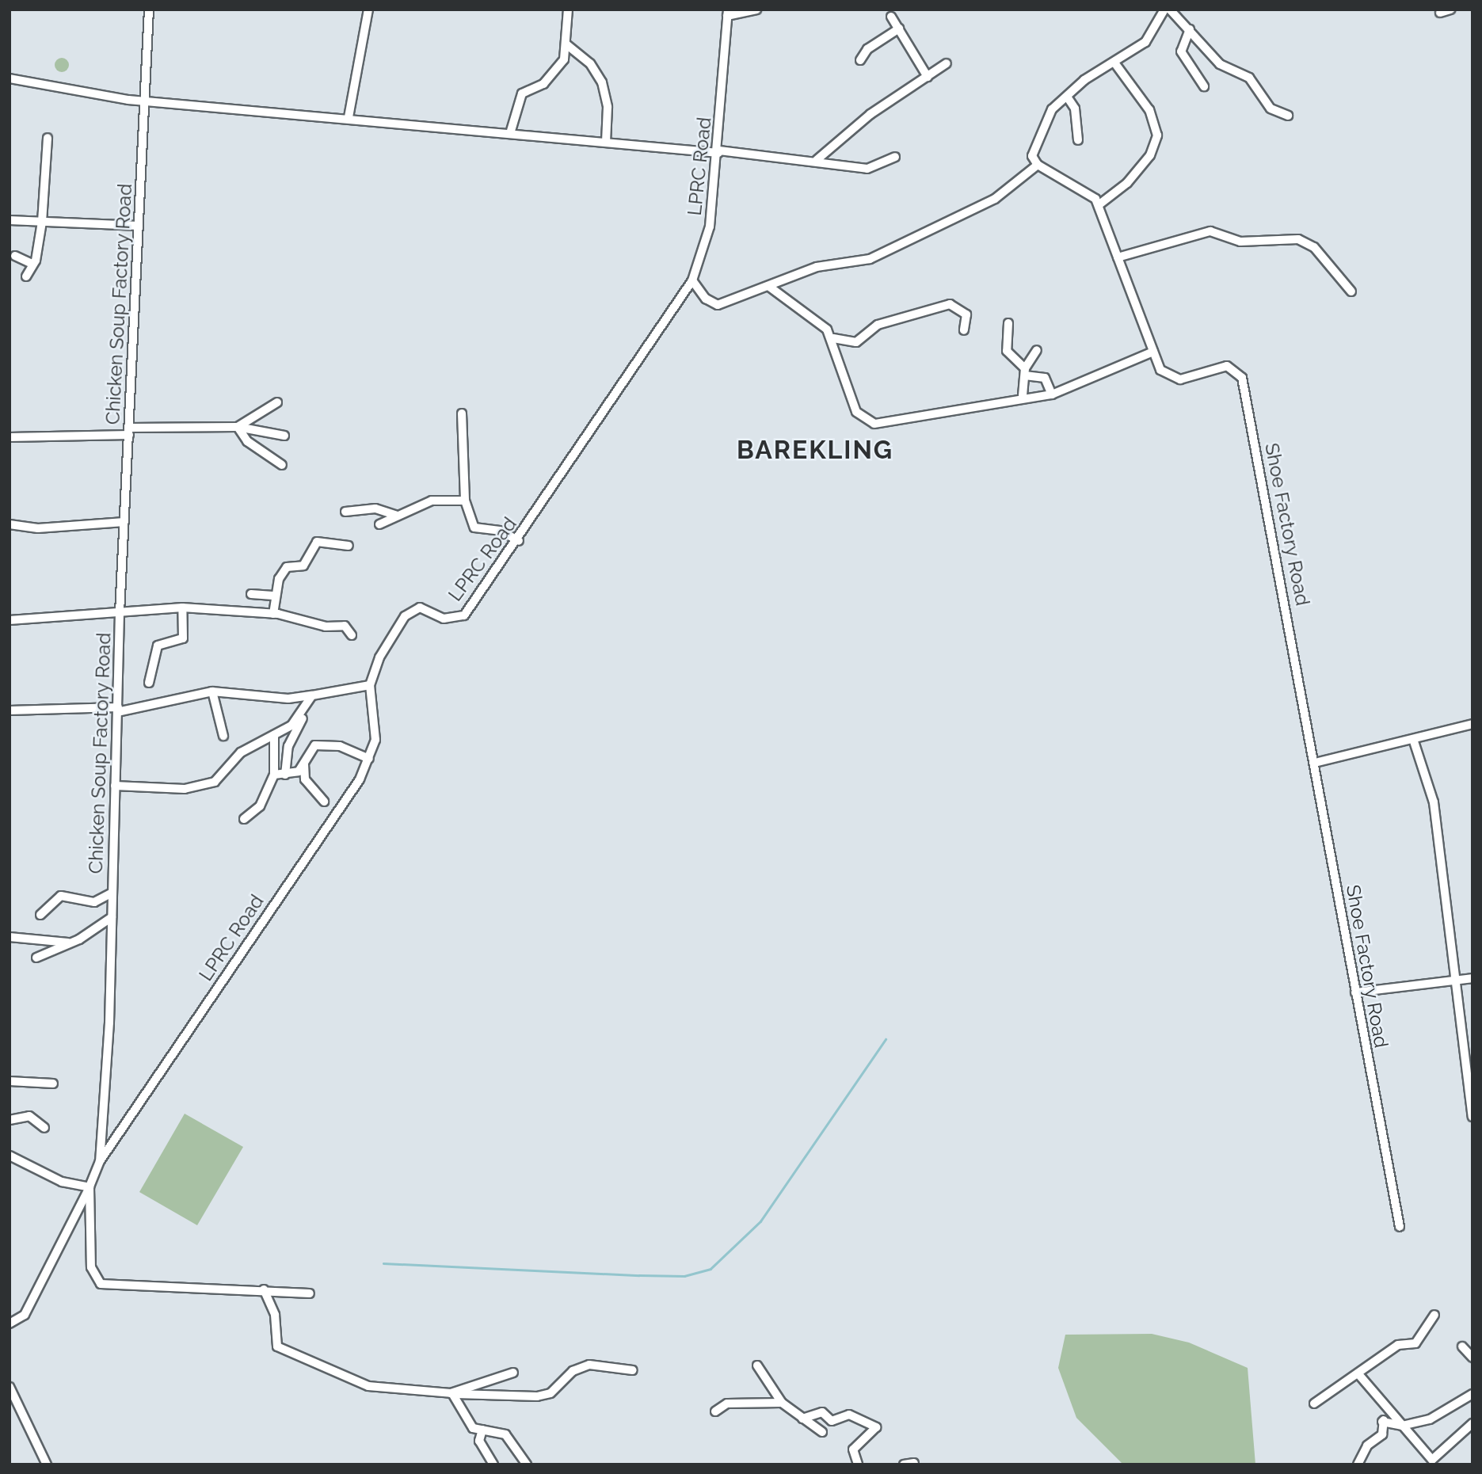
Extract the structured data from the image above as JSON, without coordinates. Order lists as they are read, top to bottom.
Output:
{
  "streets": {
    "street": ["LPRC Road", "Chicken Soup Factory Road", "Shoe Factory Road"]
  },
  "crossings": [
    ["LPRC Road", "Chicken Soup Factory Road"]
  ],
  "districts": ["BAREKLING"]
}
